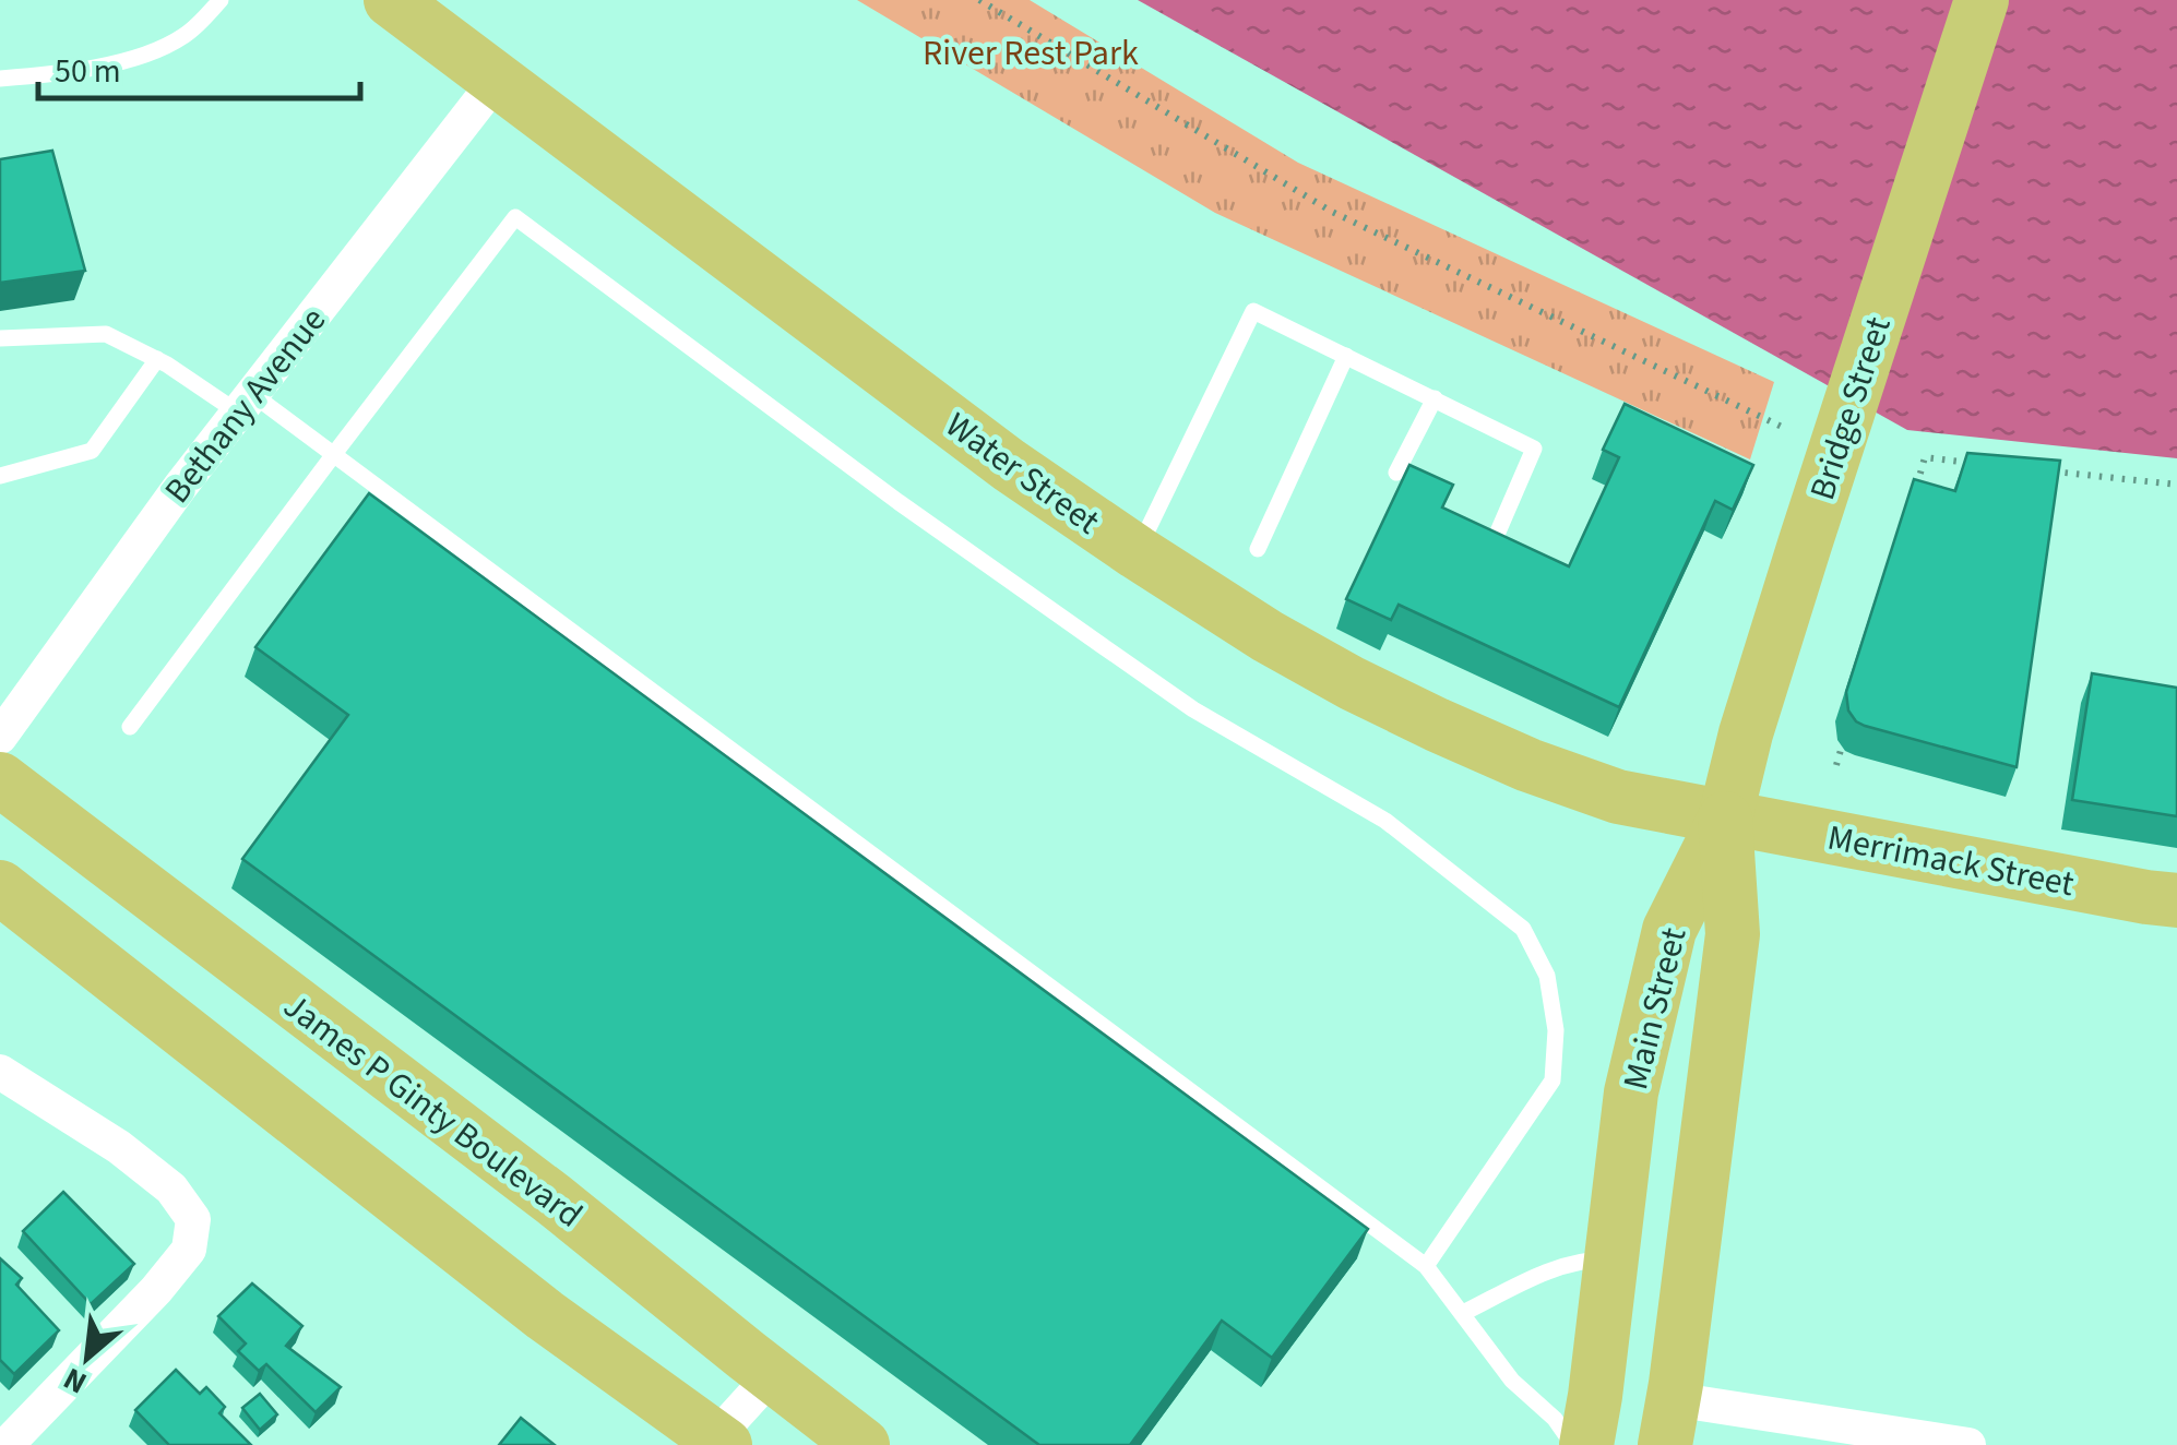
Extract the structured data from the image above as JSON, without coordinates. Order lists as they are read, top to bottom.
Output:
{
  "streets": {
    "main road": [
      "Bridge Street",
      "Water Street",
      "Merrimack Street",
      "Main Street",
      "James P Ginty Boulevard"
    ],
    "street": ["Bethany Avenue"]
  },
  "crossings": [
    ["Bethany Avenue", "Water Street"],
    ["Bridge Street", "Water Street"],
    ["Bridge Street", "Merrimack Street"],
    ["Bridge Street", "Main Street"],
    ["Water Street", "Merrimack Street"],
    ["Water Street", "Main Street"],
    ["Merrimack Street", "Main Street"]
  ],
  "parks": ["River Rest Park"],
  "scale_bar": "50 m",
  "north": "bottom left"
}
